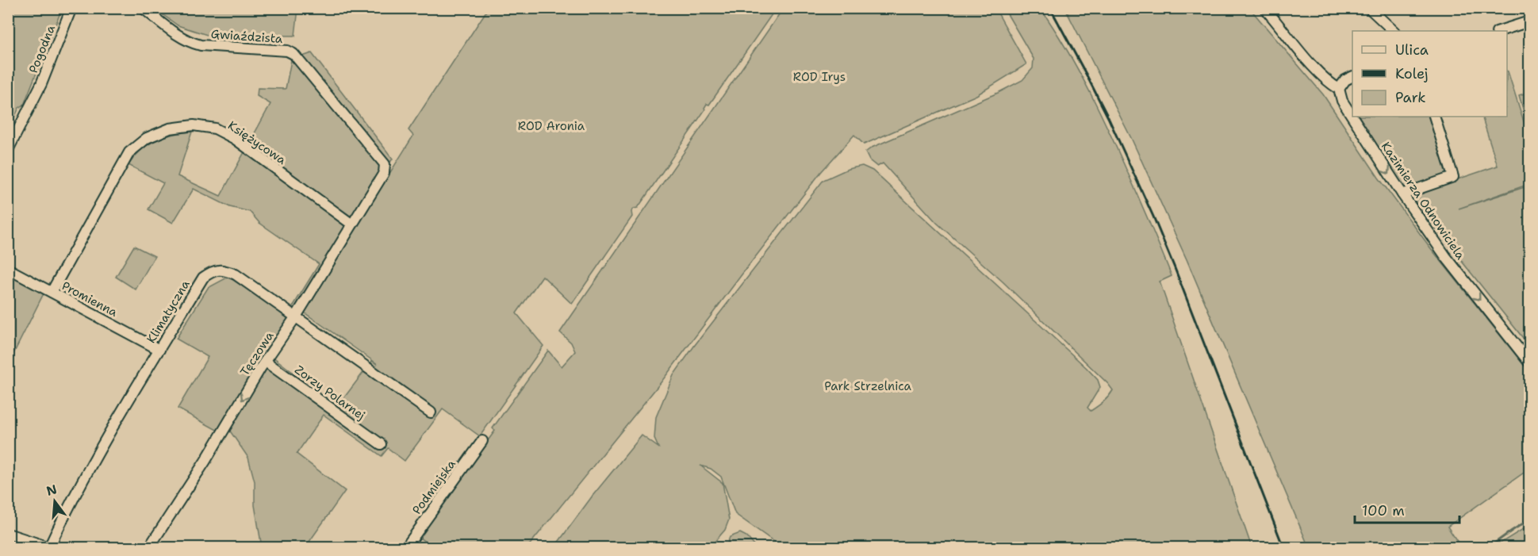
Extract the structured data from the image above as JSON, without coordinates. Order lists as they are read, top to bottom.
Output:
{
  "streets": {
    "street": [
      "Gwiaździsta",
      "Pogodna",
      "Księżycowa",
      "Kazimierza Odnowiciela",
      "Promienna",
      "Klimatyczna",
      "Tęczowa",
      "Zorzy Polarnej",
      "Podmiejska"
    ]
  },
  "crossings": [
    ["Gwiaździsta", "Tęczowa"],
    ["Księżycowa", "Promienna"],
    ["Księżycowa", "Tęczowa"],
    ["Promienna", "Klimatyczna"],
    ["Klimatyczna", "Tęczowa"],
    ["Tęczowa", "Zorzy Polarnej"]
  ],
  "one_way": ["Kazimierza Odnowiciela", "Tęczowa"],
  "parks": ["ROD Irys", "ROD Aronia", "Park Strzelnica"],
  "legend": ["Ulica", "Kolej", "Park"],
  "scale_bar": "100 m",
  "north": "top"
}
